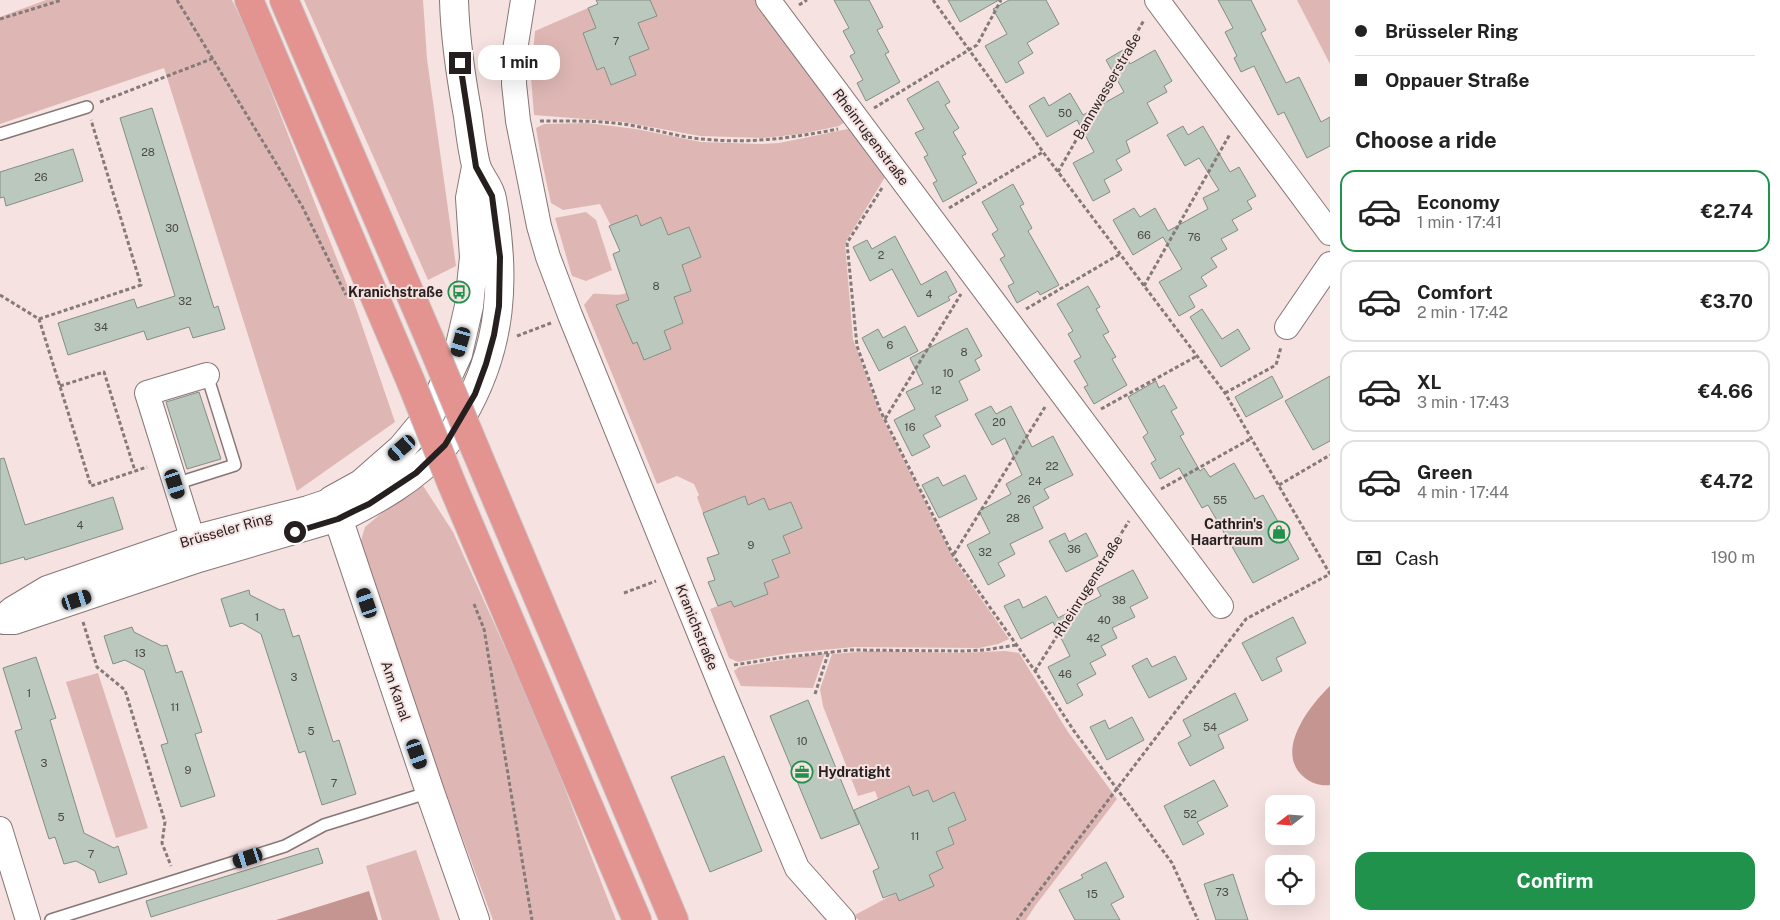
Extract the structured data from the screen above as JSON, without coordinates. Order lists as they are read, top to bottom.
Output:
{
  "streets": {
    "street": [
      "Rheinrugenstraße",
      "Brüsseler Ring",
      "Kranichstraße",
      "Am Kanal"
    ],
    "path": ["Bannwasserstraße"]
  },
  "crossings": [
    ["Brüsseler Ring", "Am Kanal"]
  ],
  "places": {
    "bus stop": ["Kranichstraße"],
    "shop": ["Cathrin's Haartraum"],
    "office": ["Hydratight"]
  },
  "house_numbers": [
    "7",
    "50",
    "28",
    "26",
    "30",
    "66",
    "76",
    "2",
    "8",
    "4",
    "32",
    "34",
    "6",
    "8",
    "10",
    "12",
    "20",
    "16",
    "22",
    "24",
    "26",
    "55",
    "28",
    "4",
    "9",
    "36",
    "32",
    "38",
    "1",
    "40",
    "42",
    "13",
    "46",
    "3",
    "1",
    "11",
    "54",
    "5",
    "10",
    "3",
    "9",
    "7",
    "52",
    "5",
    "11",
    "7",
    "73",
    "15"
  ],
  "north": "left",
  "page": {
    "banner": ["Brüsseler Ring", "Oppauer Straße"],
    "bubble": "1 min",
    "heading": "Choose a ride",
    "list": [
      {
        "name": "Economy",
        "note": "1 min · 17:41",
        "value": "€2.74"
      },
      {
        "name": "Comfort",
        "note": "2 min · 17:42",
        "value": "€3.70"
      },
      {
        "name": "XL",
        "note": "3 min · 17:43",
        "value": "€4.66"
      },
      {
        "name": "Green",
        "note": "4 min · 17:44",
        "value": "€4.72"
      }
    ],
    "pay": ["Cash", "190 m"],
    "buttons": "Confirm"
  }
}
